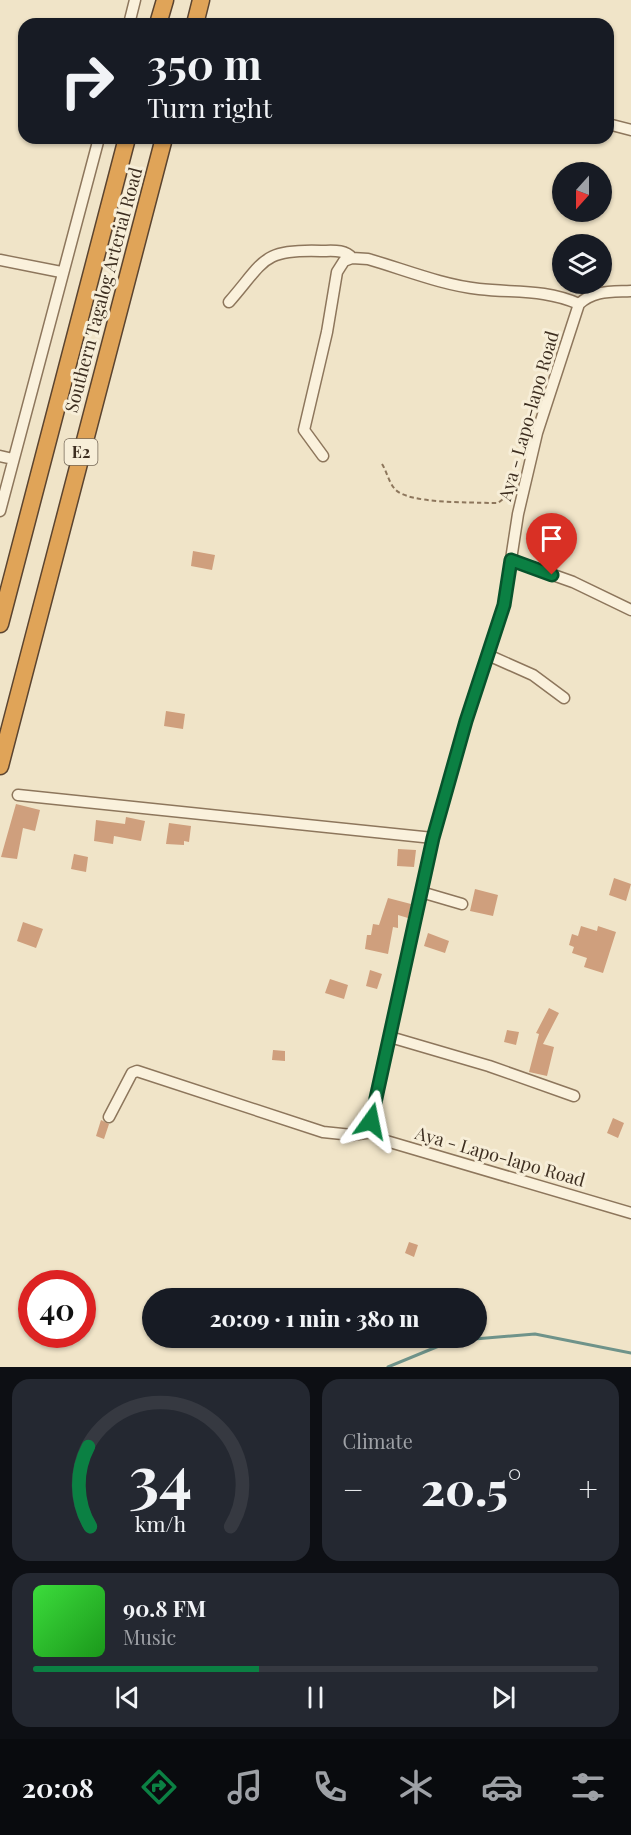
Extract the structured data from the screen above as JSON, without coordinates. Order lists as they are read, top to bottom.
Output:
{
  "streets": {
    "highway": ["Southern Tagalog Arterial Road", "E2"],
    "street": ["Aya - Lapo-lapo Road"]
  },
  "north": "bottom",
  "page": {
    "turn": ["350 m", "Turn right"],
    "limit": "40",
    "trip": "20:09 · 1 min · 380 m",
    "tile": "Climate",
    "heat": ["−", "20.5°", "+"],
    "song": ["90.8 FM", "Music"],
    "tabs": "20:08",
    "gauge": ["34", "km/h"]
  }
}
